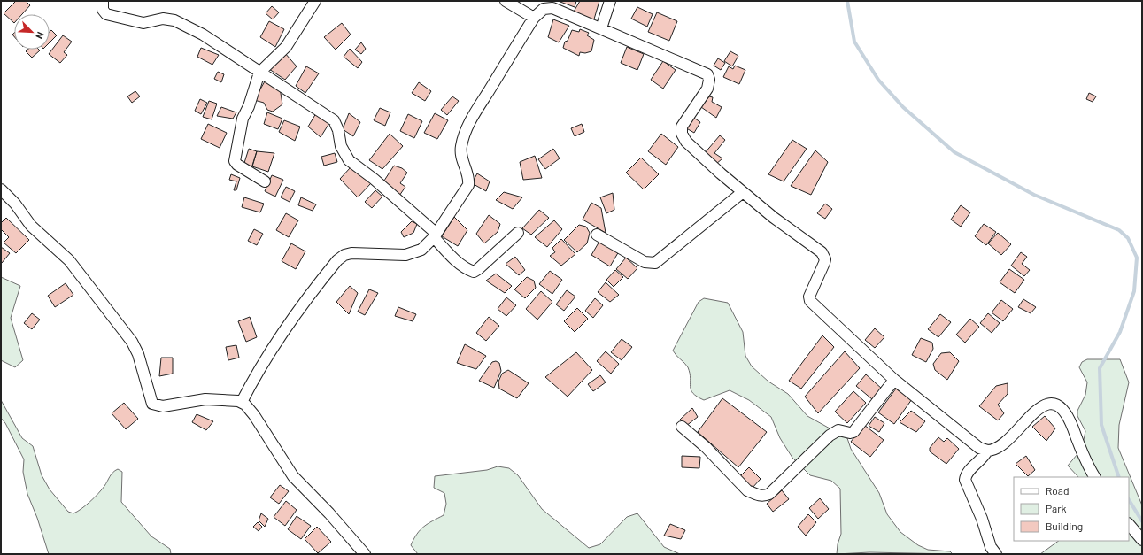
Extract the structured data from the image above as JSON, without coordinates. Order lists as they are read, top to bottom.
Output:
{
  "legend": ["Road", "Park", "Building"],
  "north": "bottom right"
}
